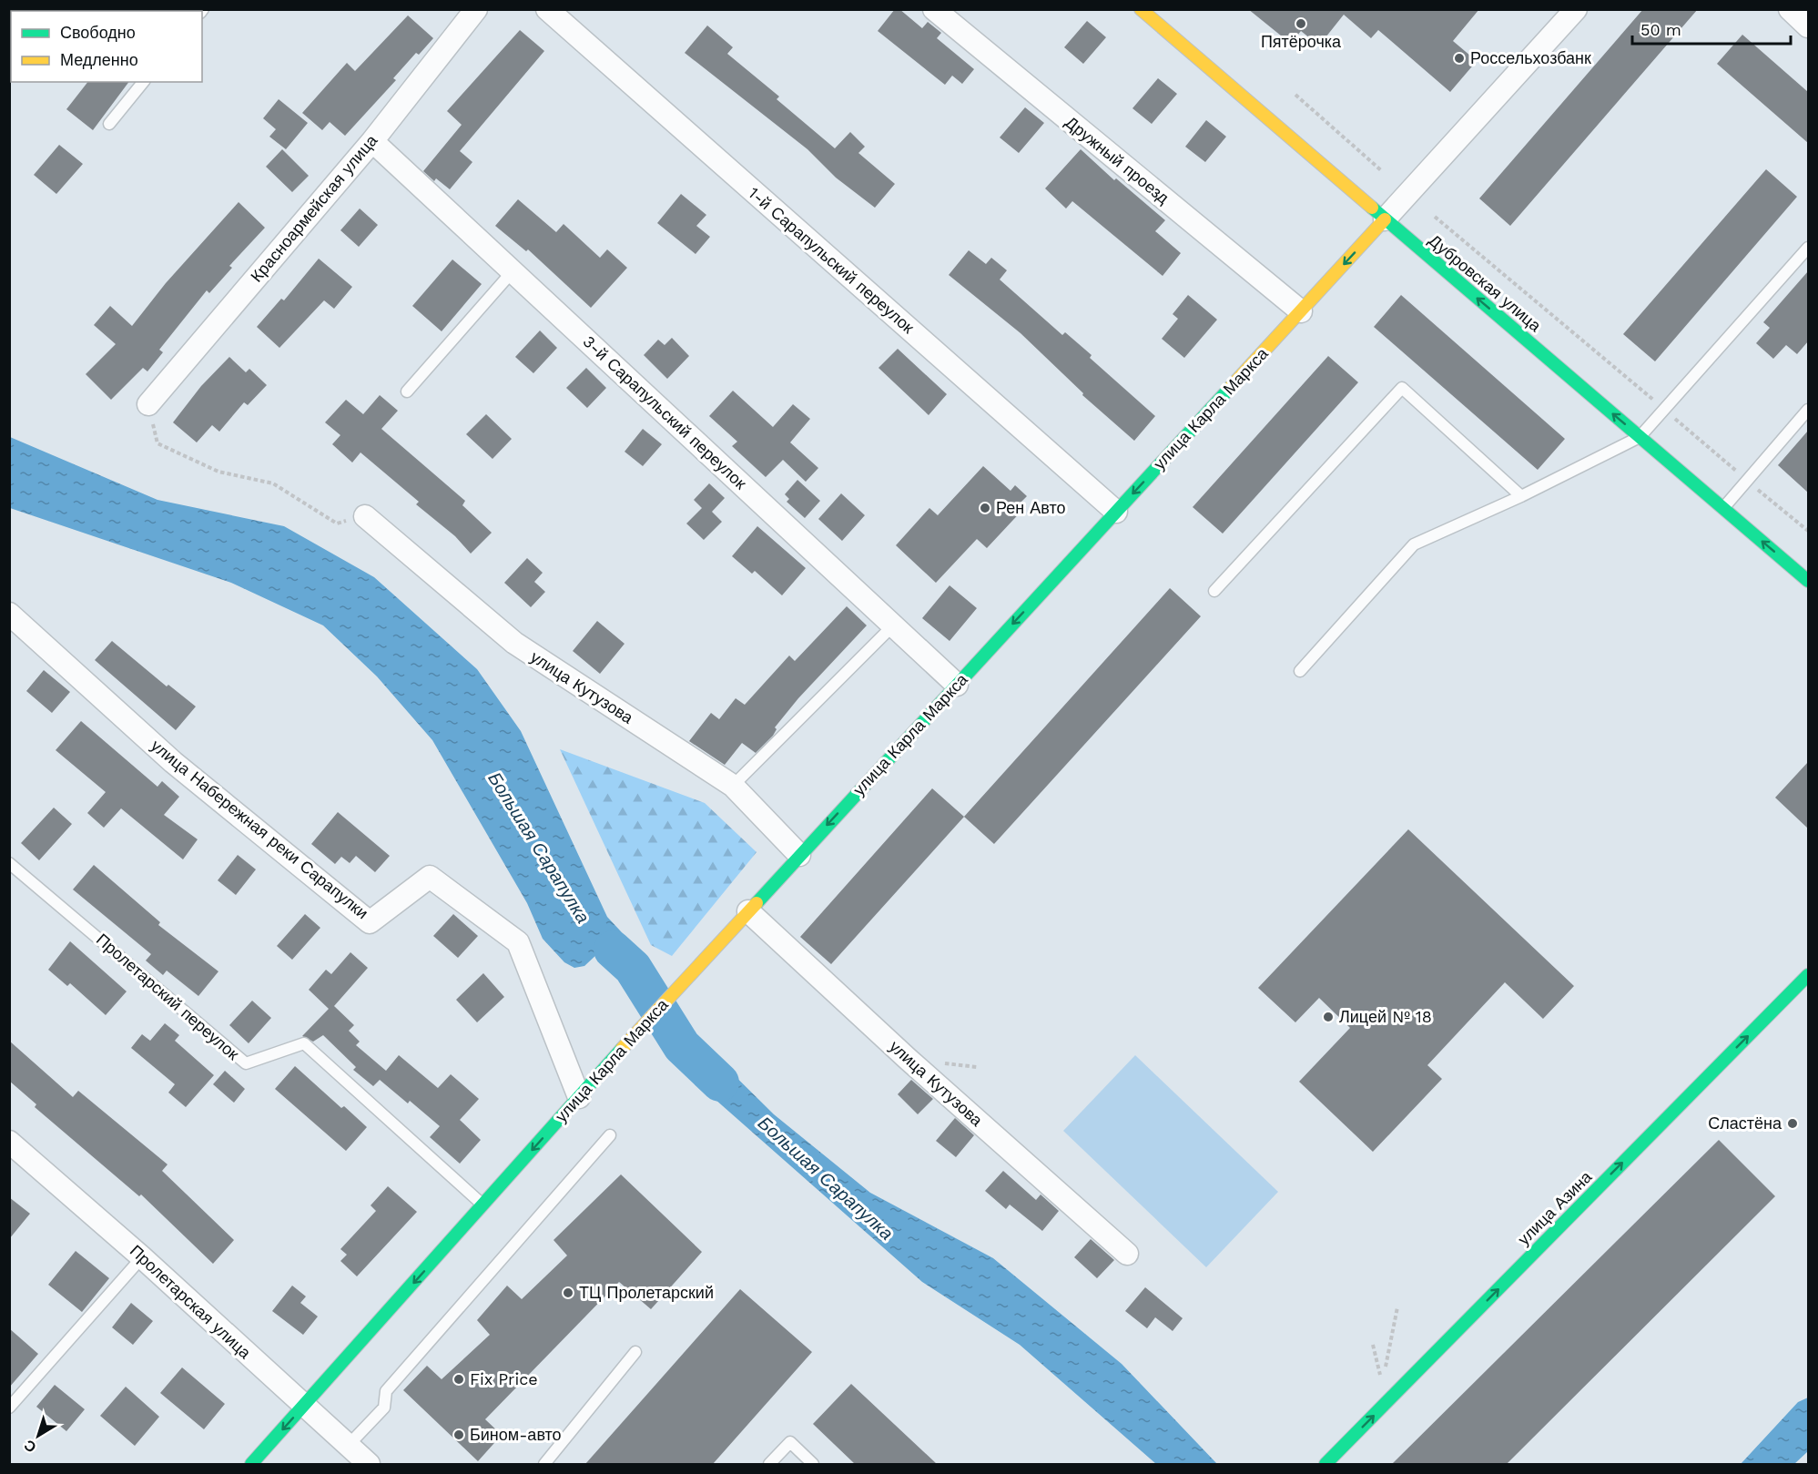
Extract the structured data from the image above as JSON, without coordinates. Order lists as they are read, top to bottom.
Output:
{
  "streets": {
    "main road": ["Дубровская улица", "улица Карла Маркса", "улица Азина"],
    "street": [
      "Дружный проезд",
      "Красноармейская улица",
      "1-й Сарапульский переулок",
      "3-й Сарапульский переулок",
      "улица Кутузова",
      "улица Набережная реки Сарапулки",
      "Пролетарская улица"
    ],
    "lane": ["Пролетарский переулок"]
  },
  "crossings": [
    ["Дружный проезд", "улица Карла Маркса"],
    ["Красноармейская улица", "3-й Сарапульский переулок"],
    ["1-й Сарапульский переулок", "улица Карла Маркса"],
    ["Дубровская улица", "улица Карла Маркса"],
    ["улица Карла Маркса", "3-й Сарапульский переулок"],
    ["улица Карла Маркса", "улица Кутузова"],
    ["улица Карла Маркса", "улица Набережная реки Сарапулки"],
    ["улица Карла Маркса", "Пролетарский переулок"],
    ["улица Карла Маркса", "Пролетарская улица"]
  ],
  "one_way": ["Дубровская улица", "улица Карла Маркса", "улица Азина"],
  "water": ["Большая Сарапулка"],
  "places": [
    "Пятёрочка",
    "Россельхозбанк",
    "Рен Авто",
    "Лицей № 18",
    "Сластёна",
    "ТЦ Пролетарский",
    "Fix Price",
    "Бином-авто"
  ],
  "legend": ["Свободно", "Медленно"],
  "scale_bar": "50 m",
  "north": "bottom left"
}
